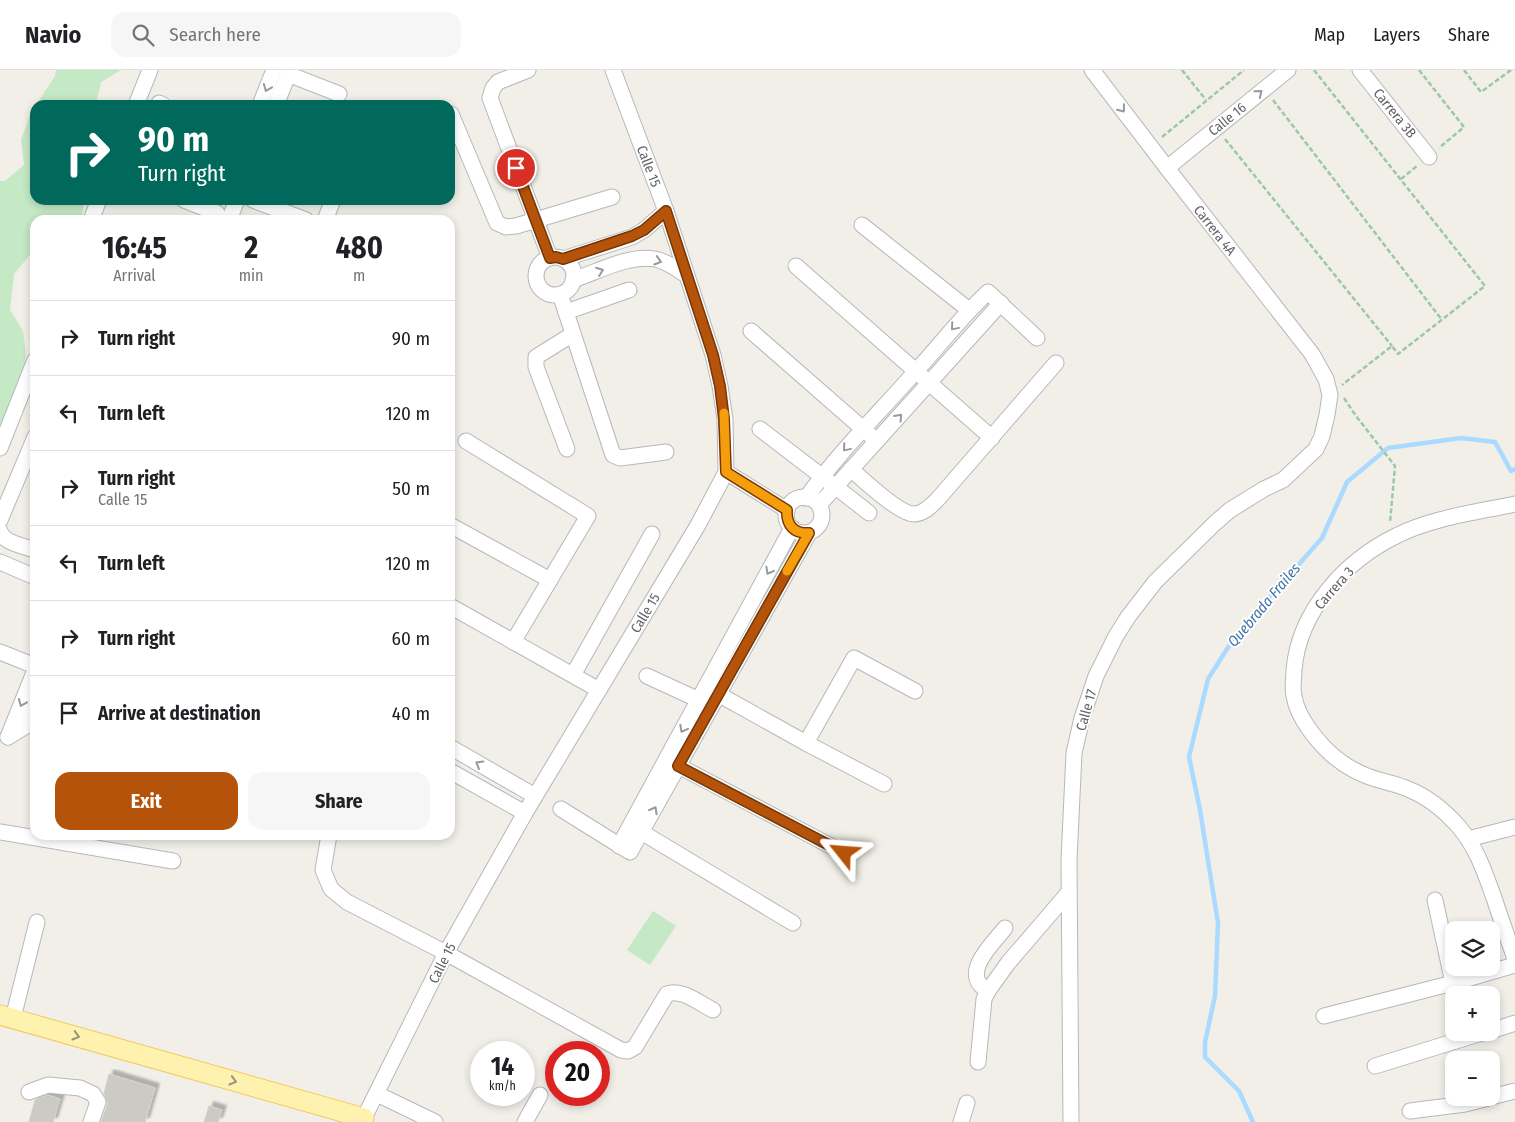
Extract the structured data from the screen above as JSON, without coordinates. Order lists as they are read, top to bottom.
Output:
{
  "streets": {
    "street": [
      "Carrera 3B",
      "Calle 16",
      "Calle 15",
      "Carrera 4A",
      "Carrera 3",
      "Calle 17"
    ]
  },
  "crossings": [
    ["Calle 16", "Carrera 4A"],
    ["Carrera 4A", "Calle 17"]
  ],
  "one_way": ["Calle 16"],
  "water": ["Quebrada Frailes"],
  "page": {
    "header": "Navio",
    "search": "Search here",
    "nav": ["Map", "Layers", "Share"],
    "turn": ["90 m", "Turn right"],
    "eta": [
      "16:45",
      "Arrival",
      "2",
      "min",
      "480",
      "m"
    ],
    "list": [
      {
        "name": "Turn right",
        "value": "90 m"
      },
      {
        "name": "Turn left",
        "value": "120 m"
      },
      {
        "name": "Turn right",
        "note": "Calle 15",
        "value": "50 m"
      },
      {
        "name": "Turn left",
        "value": "120 m"
      },
      {
        "name": "Turn right",
        "value": "60 m"
      },
      {
        "name": "Arrive at destination",
        "value": "40 m"
      }
    ],
    "buttons": ["Exit", "Share"],
    "map_buttons": ["+", "−"],
    "speed": "14 km/h",
    "limit": "20"
  }
}
